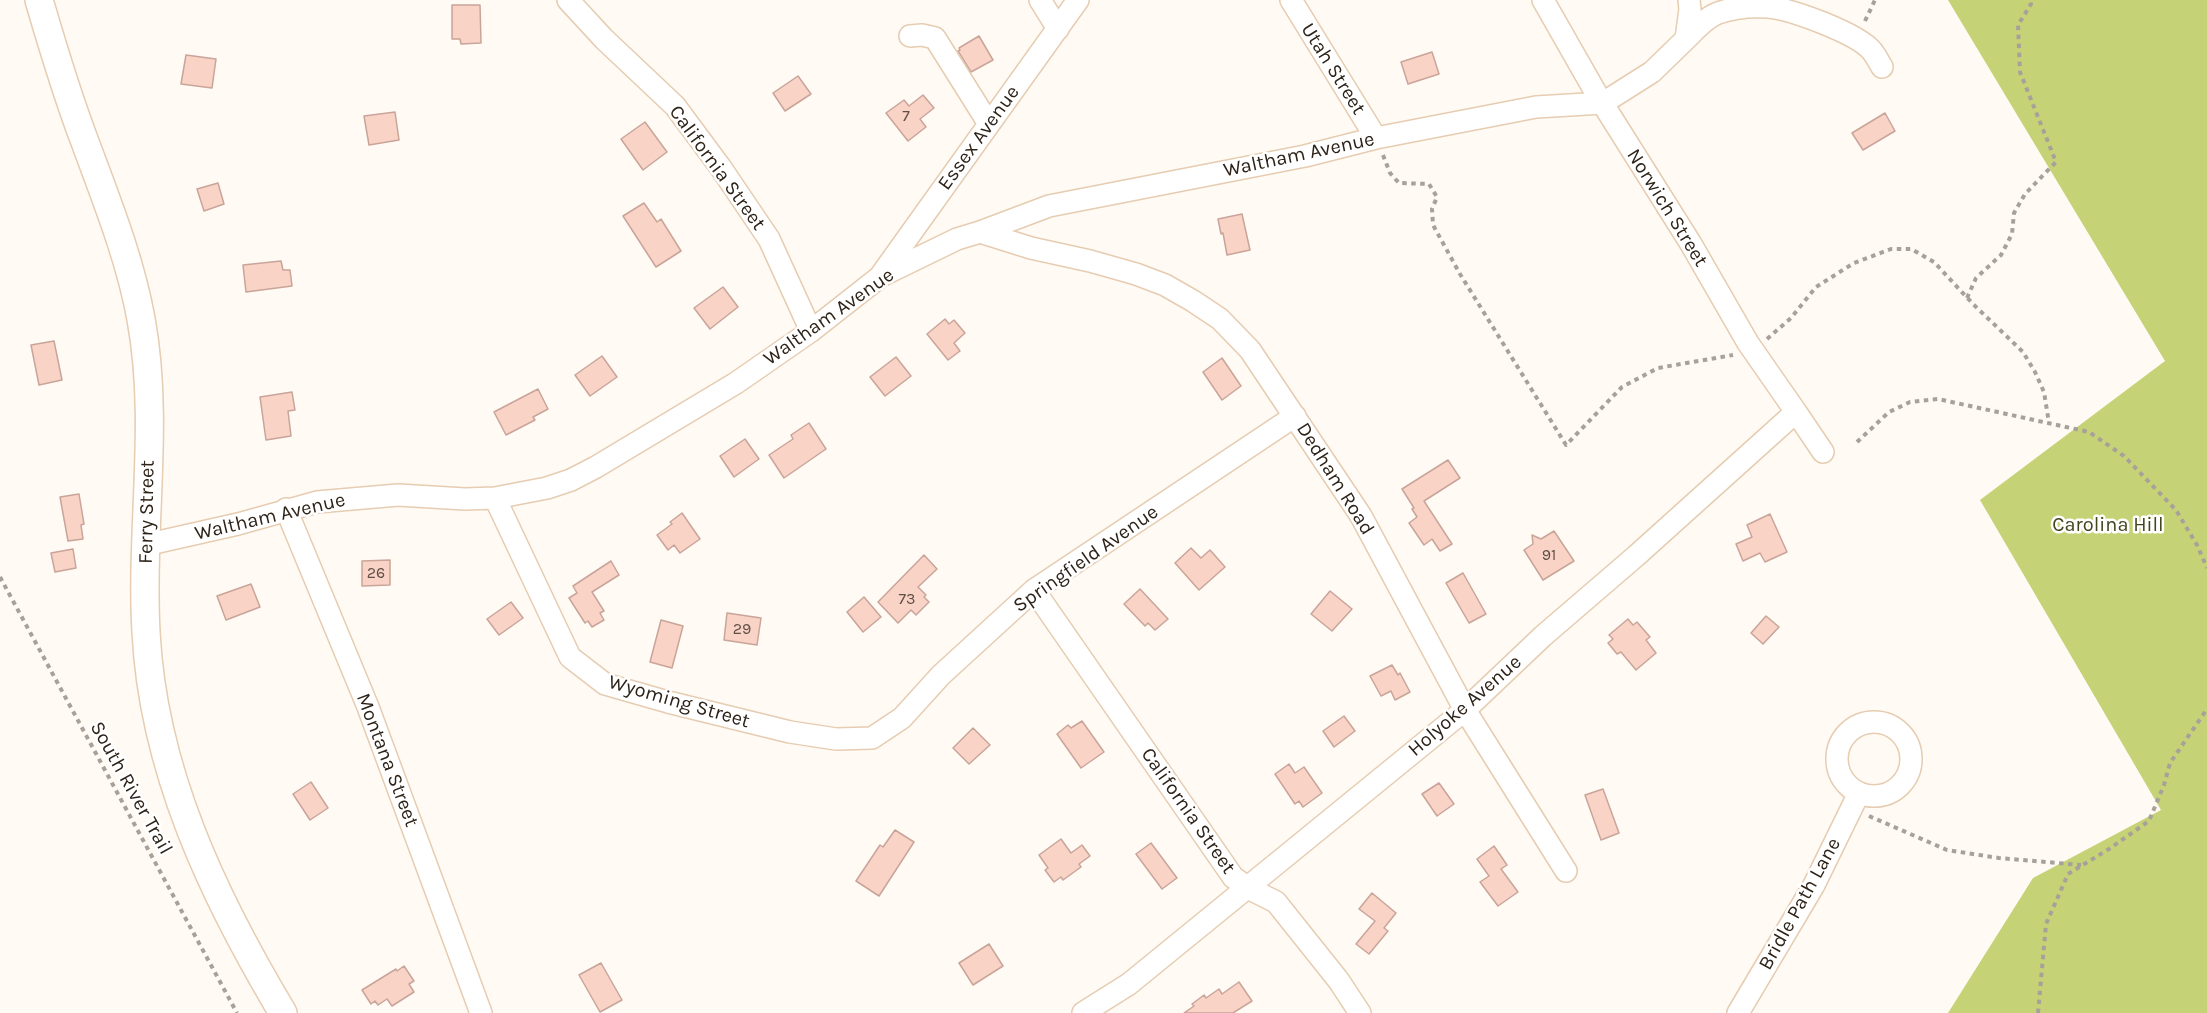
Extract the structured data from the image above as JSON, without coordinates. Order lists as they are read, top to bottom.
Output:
{
  "streets": {
    "main road": ["Ferry Street"],
    "street": [
      "Utah Street",
      "Essex Avenue",
      "Waltham Avenue",
      "California Street",
      "Norwich Street",
      "Dedham Road",
      "Springfield Avenue",
      "Wyoming Street",
      "Holyoke Avenue",
      "Montana Street",
      "Bridle Path Lane"
    ],
    "path": ["South River Trail"]
  },
  "crossings": [
    ["Utah Street", "Waltham Avenue"],
    ["Essex Avenue", "Waltham Avenue"],
    ["Waltham Avenue", "California Street"],
    ["Waltham Avenue", "Norwich Street"],
    ["Waltham Avenue", "Dedham Road"],
    ["Waltham Avenue", "Ferry Street"],
    ["Waltham Avenue", "Wyoming Street"],
    ["Waltham Avenue", "Montana Street"],
    ["California Street", "Springfield Avenue"],
    ["California Street", "Holyoke Avenue"],
    ["Norwich Street", "Holyoke Avenue"],
    ["Dedham Road", "Springfield Avenue"],
    ["Dedham Road", "Holyoke Avenue"],
    ["Springfield Avenue", "Wyoming Street"]
  ],
  "parks": ["Carolina Hill"],
  "house_numbers": [
    "7",
    "91",
    "26",
    "73",
    "29"
  ]
}
